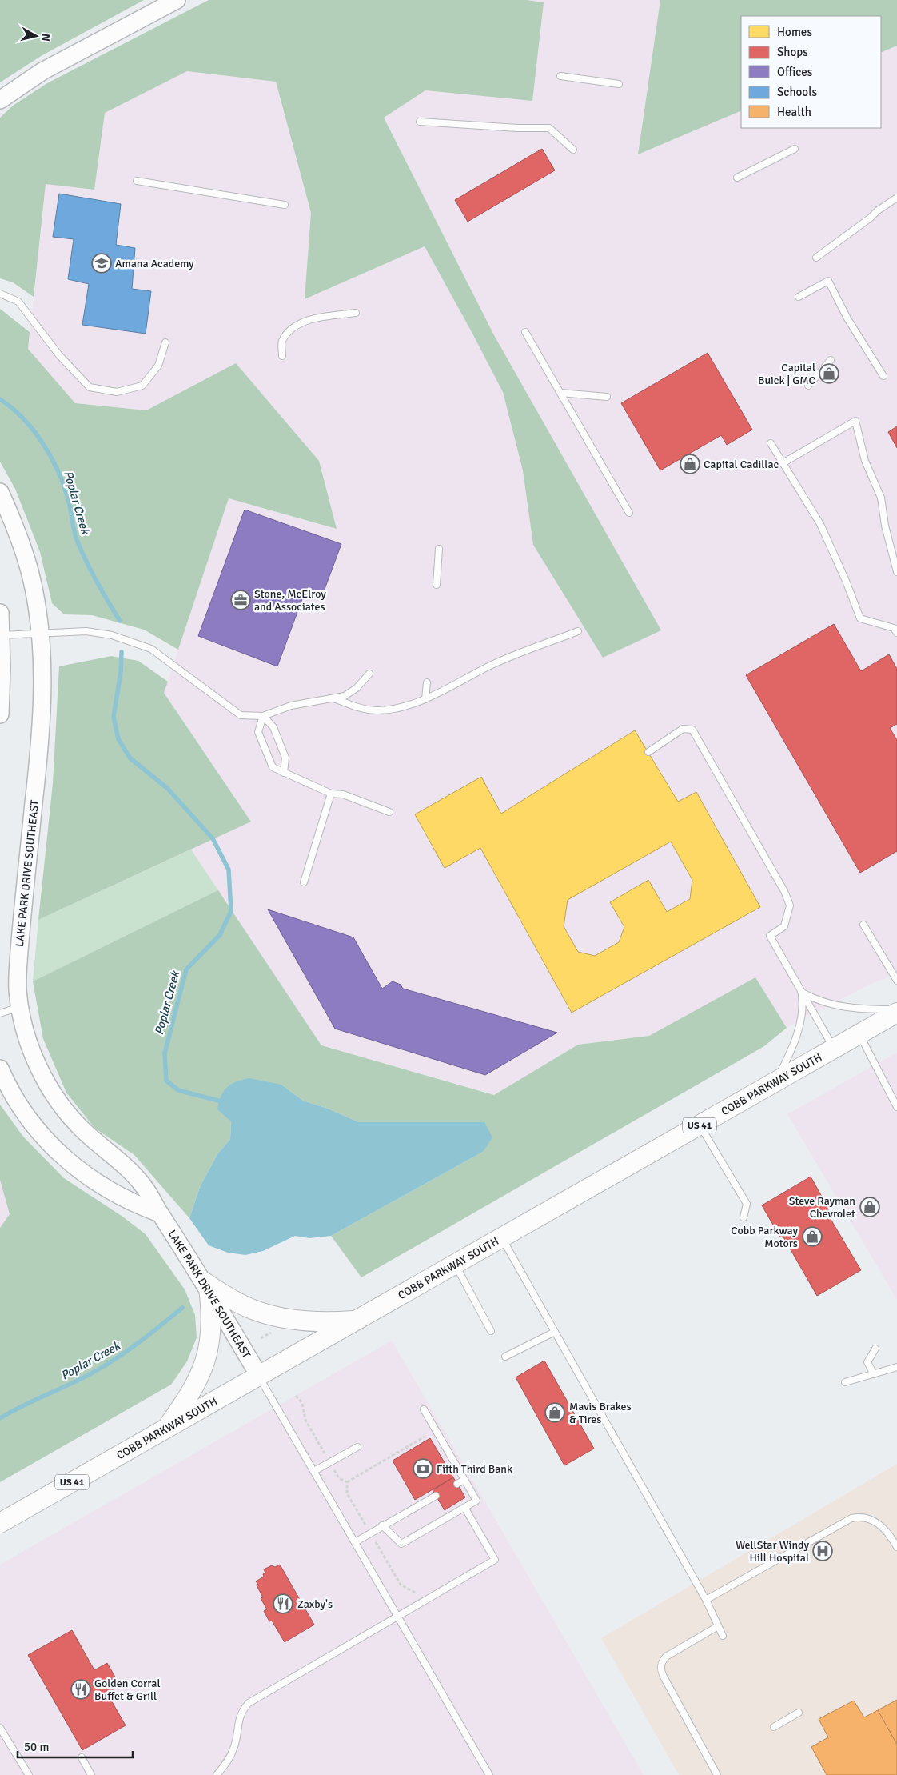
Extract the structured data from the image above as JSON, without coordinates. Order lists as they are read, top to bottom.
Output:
{
  "streets": {
    "main road": ["COBB PARKWAY SOUTH", "US 41"],
    "street": ["LAKE PARK DRIVE SOUTHEAST"]
  },
  "crossings": [
    ["LAKE PARK DRIVE SOUTHEAST", "COBB PARKWAY SOUTH"]
  ],
  "water": ["Poplar Creek"],
  "places": {
    "school or university": ["Amana Academy"],
    "shop": [
      "Capital Buick | GMC",
      "Capital Cadillac",
      "Steve Rayman Chevrolet",
      "Cobb Parkway Motors",
      "Mavis Brakes & Tires"
    ],
    "office": ["Stone, McElroy and Associates"],
    "bank": ["Fifth Third Bank"],
    "hospital": ["WellStar Windy Hill Hospital"],
    "restaurant": ["Zaxby's", "Golden Corral Buffet & Grill"]
  },
  "legend": [
    "Homes",
    "Shops",
    "Offices",
    "Schools",
    "Health"
  ],
  "scale_bar": "50 m",
  "north": "right"
}
